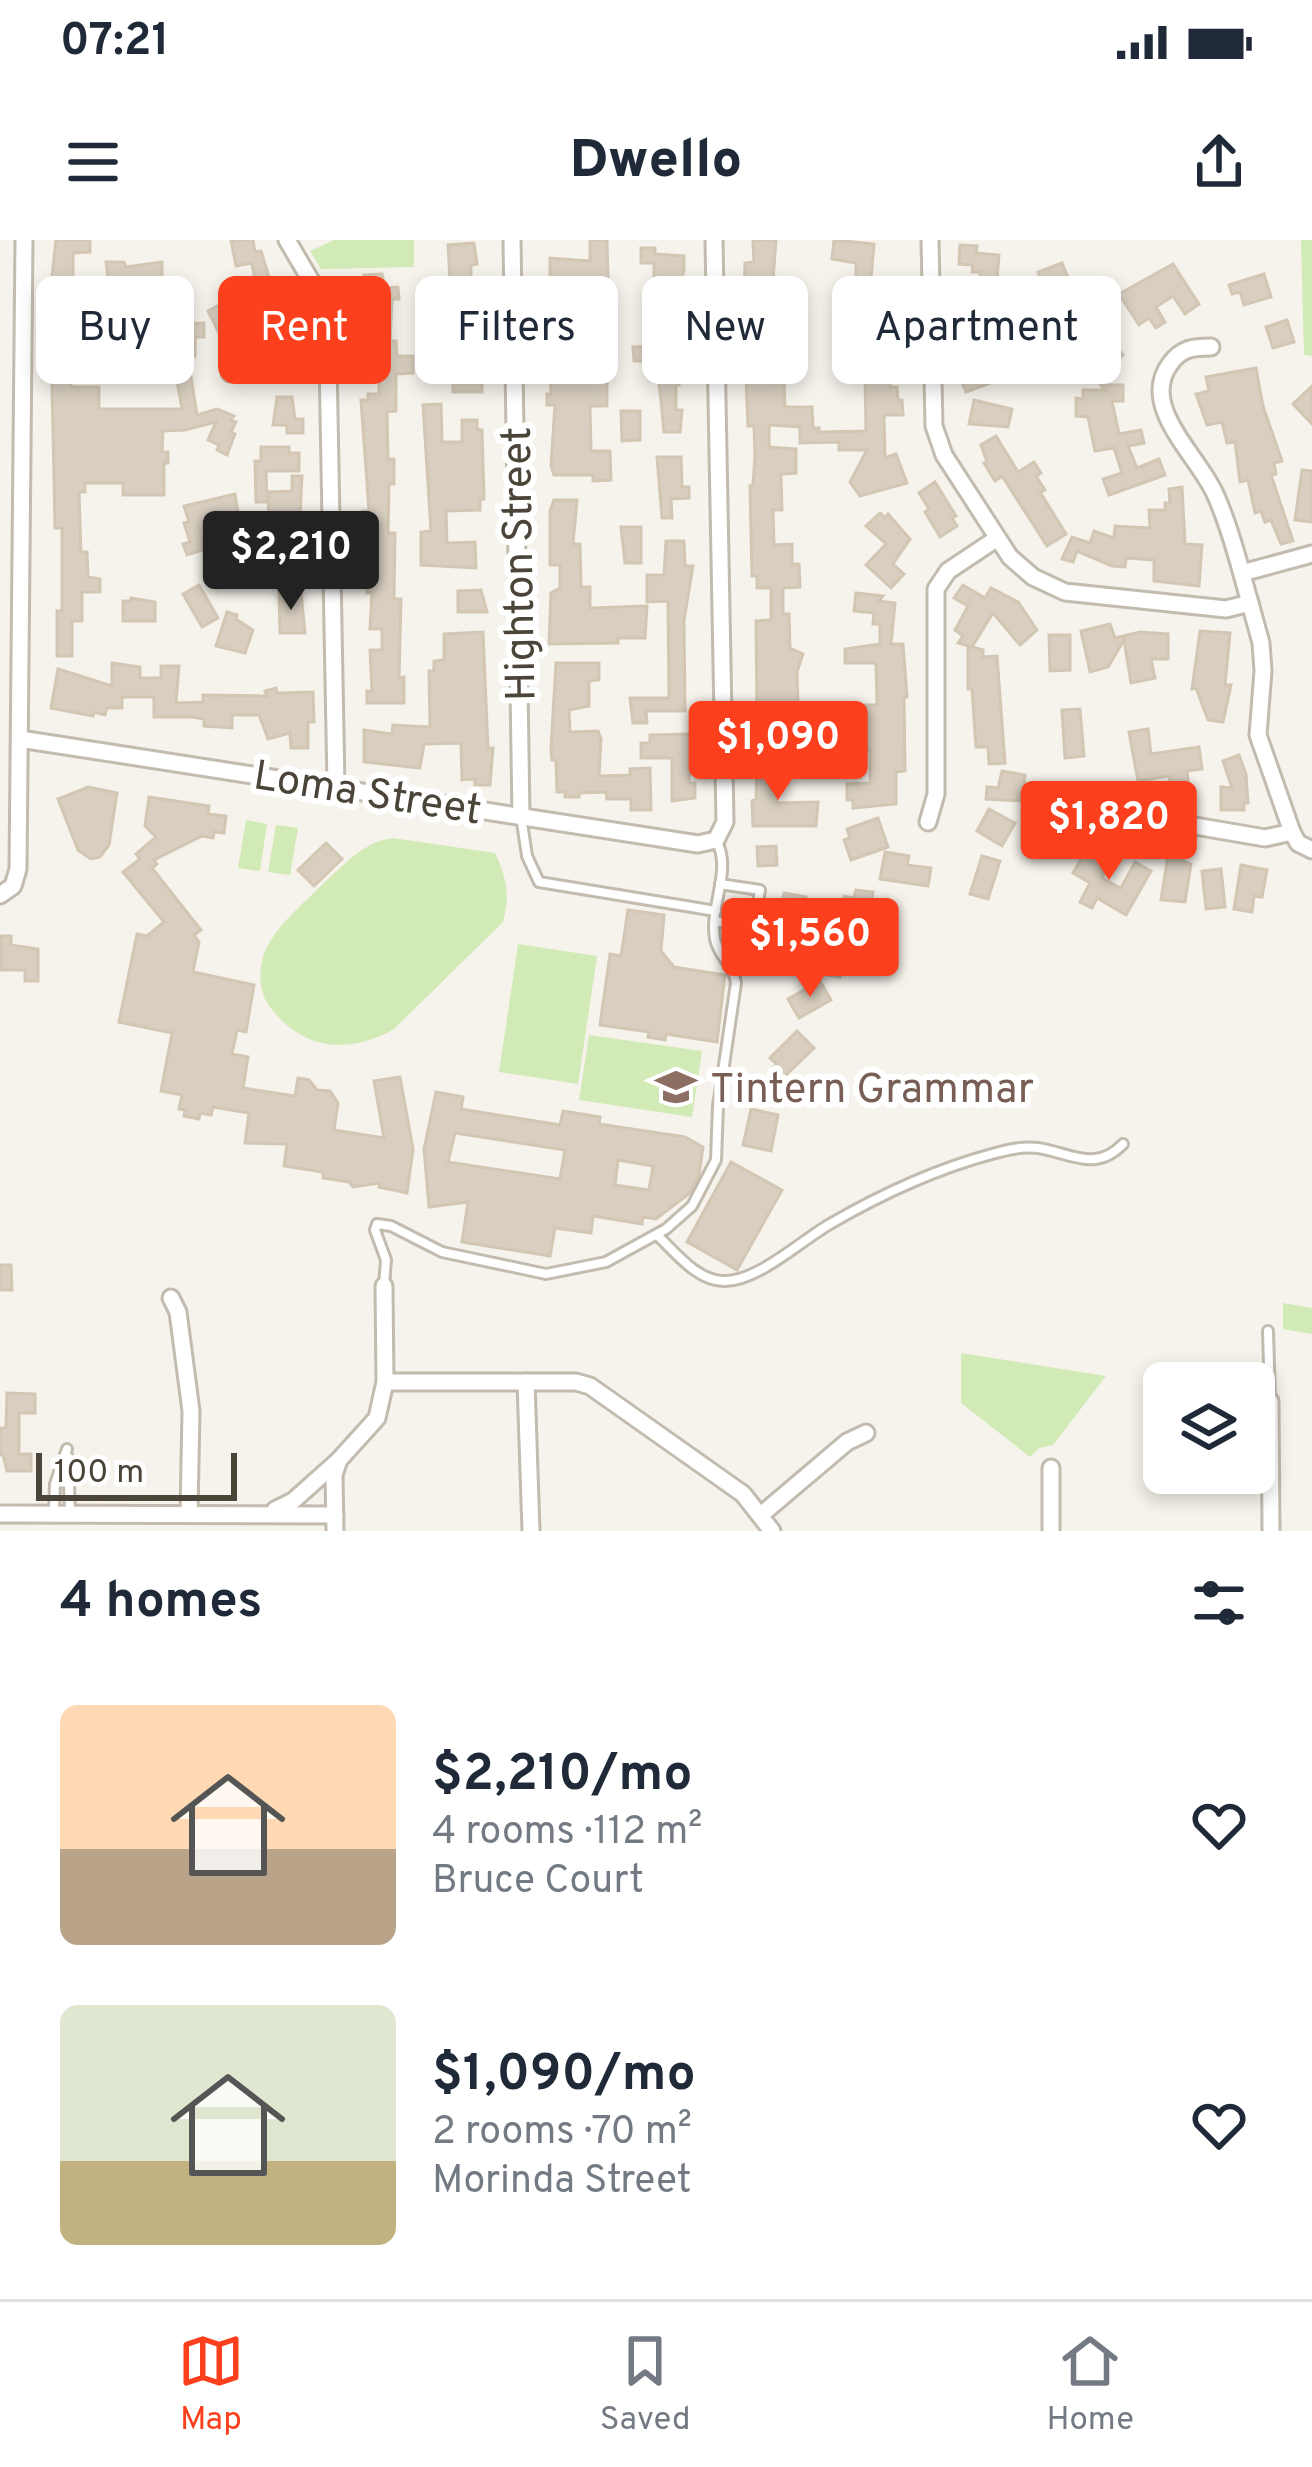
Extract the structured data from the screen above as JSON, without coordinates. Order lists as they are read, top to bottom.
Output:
{
  "streets": {
    "street": ["Highton Street", "Loma Street"]
  },
  "crossings": [
    ["Highton Street", "Loma Street"]
  ],
  "places": {
    "school or university": ["Tintern Grammar"]
  },
  "scale_bar": "100 m",
  "page": {
    "status": "07:21",
    "header": "Dwello",
    "chip": [
      "Buy",
      "Rent",
      "Filters",
      "New",
      "Apartment"
    ],
    "price": [
      "$2,210",
      "$1,090",
      "$1,820",
      "$1,560"
    ],
    "scale": "100 m",
    "heading": "4 homes",
    "list": [
      {
        "name": "$2,210/mo",
        "note": "4 rooms · 112 m² · Bruce Court"
      },
      {
        "name": "$1,090/mo",
        "note": "2 rooms · 70 m² · Morinda Street"
      }
    ],
    "tabs": ["Map", "Saved", "Home"]
  }
}
